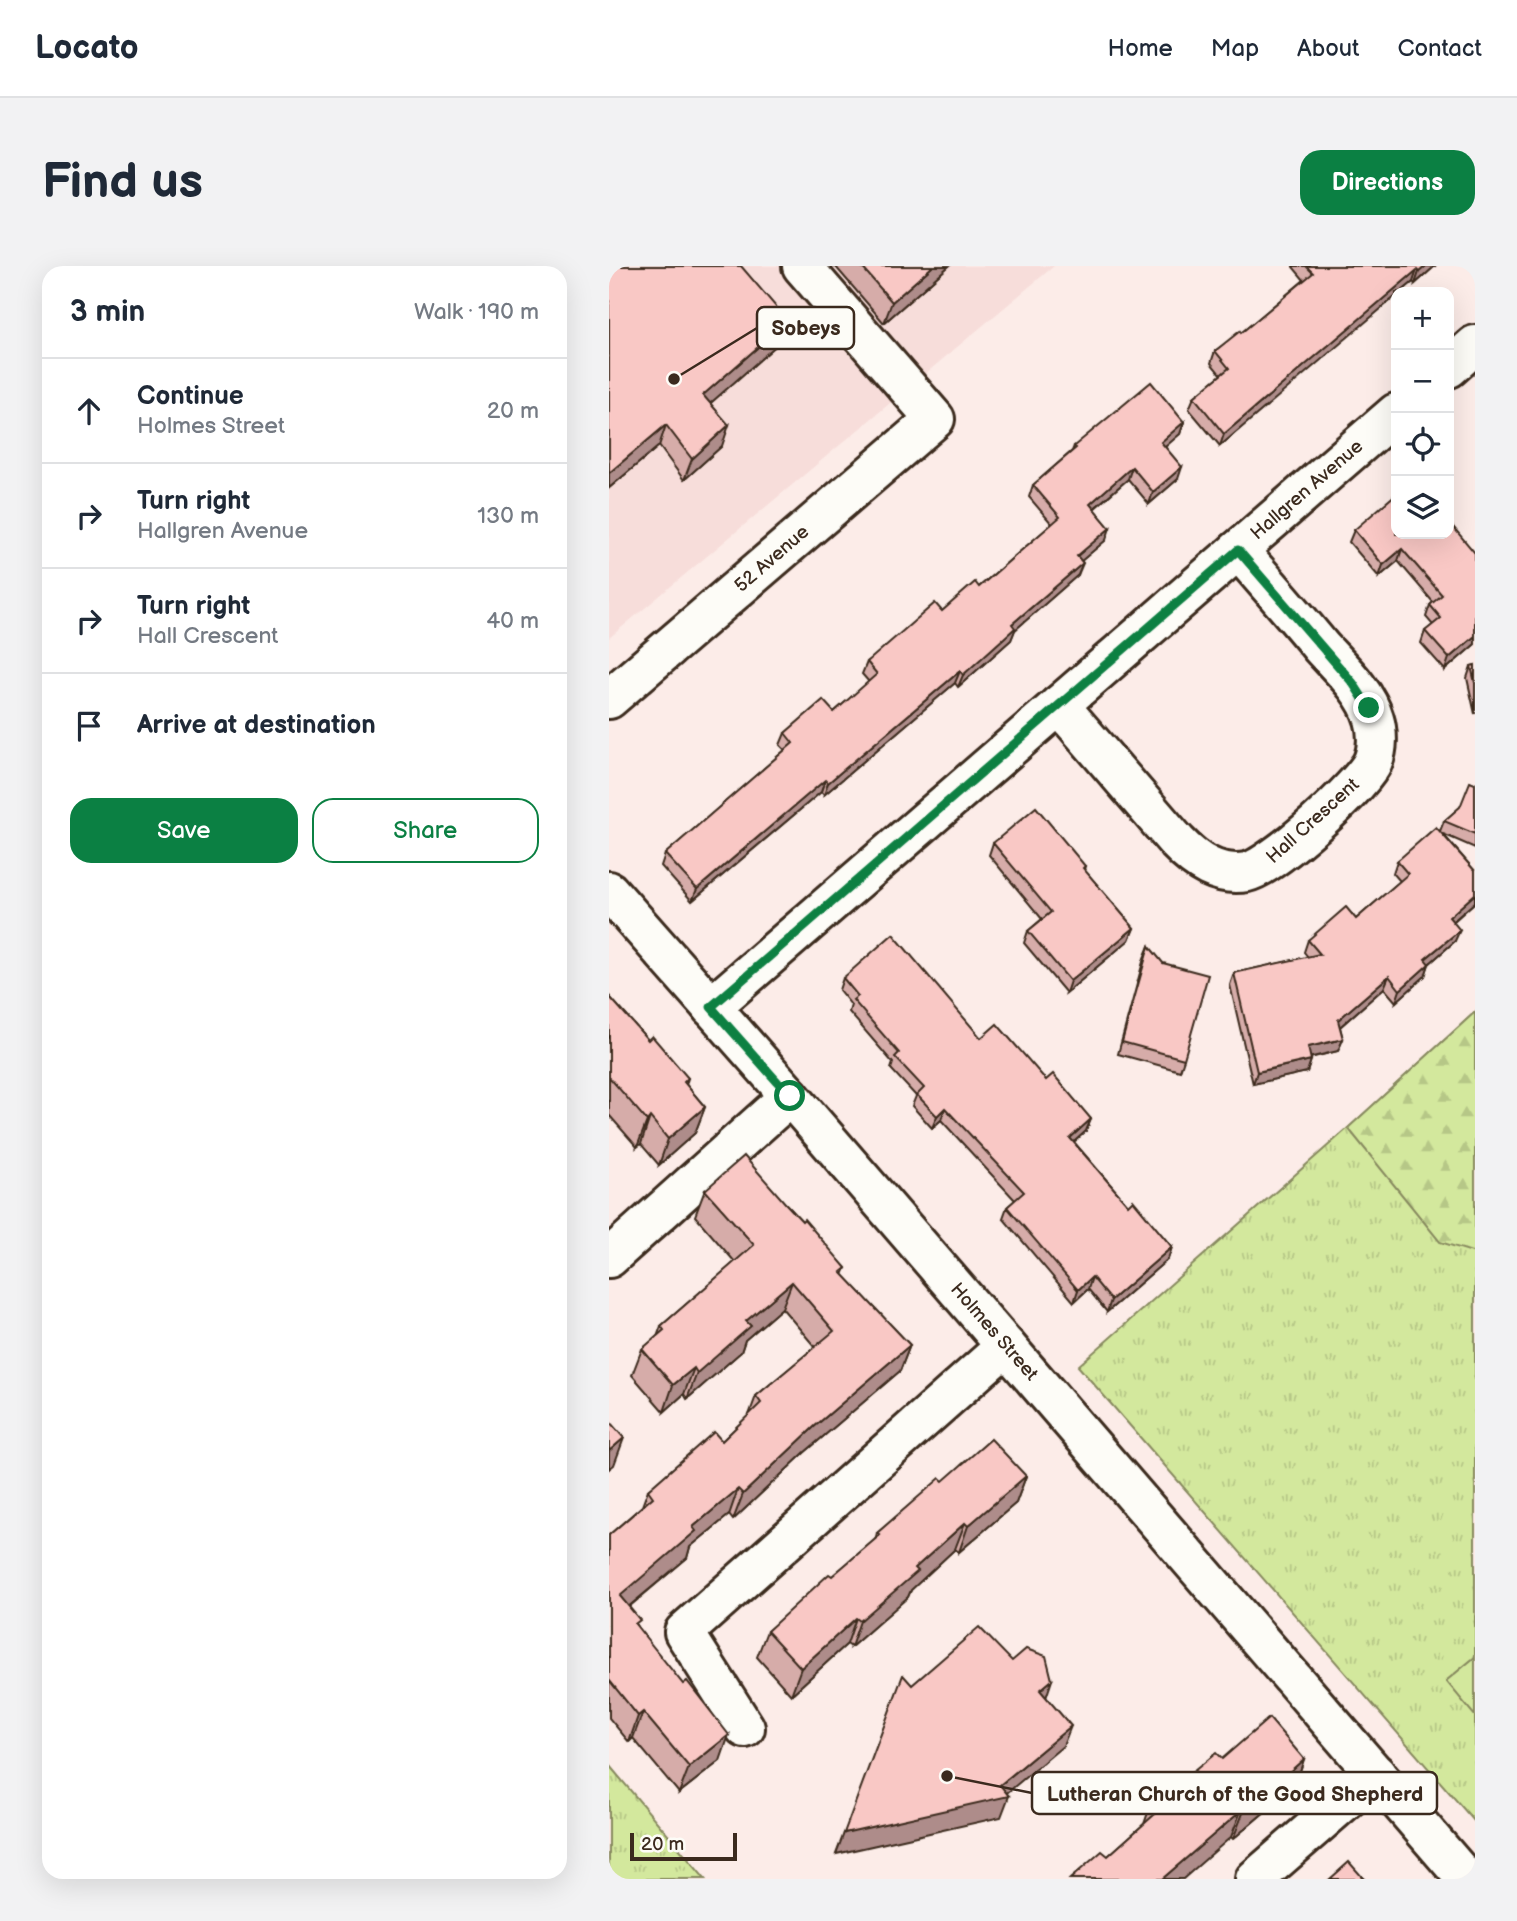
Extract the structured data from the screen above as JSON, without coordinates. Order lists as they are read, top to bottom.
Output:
{
  "streets": {
    "street": [
      "Hallgren Avenue",
      "52 Avenue",
      "Hall Crescent",
      "Holmes Street"
    ]
  },
  "crossings": [
    ["Hallgren Avenue", "Hall Crescent"],
    ["Hallgren Avenue", "Holmes Street"]
  ],
  "places": ["Sobeys", "Lutheran Church of the Good Shepherd"],
  "scale_bar": "20 m",
  "page": {
    "header": "Locato",
    "nav": [
      "Home",
      "Map",
      "About",
      "Contact"
    ],
    "buttons": [
      "Directions",
      ["Save", "Share"]
    ],
    "title": "Find us",
    "heading": ["3 min", "Walk · 190 m"],
    "map_buttons": ["+", "−"],
    "list": [
      ["Continue", "Holmes Street", "20 m"],
      ["Turn right", "Hallgren Avenue", "130 m"],
      ["Turn right", "Hall Crescent", "40 m"],
      "Arrive at destination"
    ],
    "scale": "20 m"
  }
}
